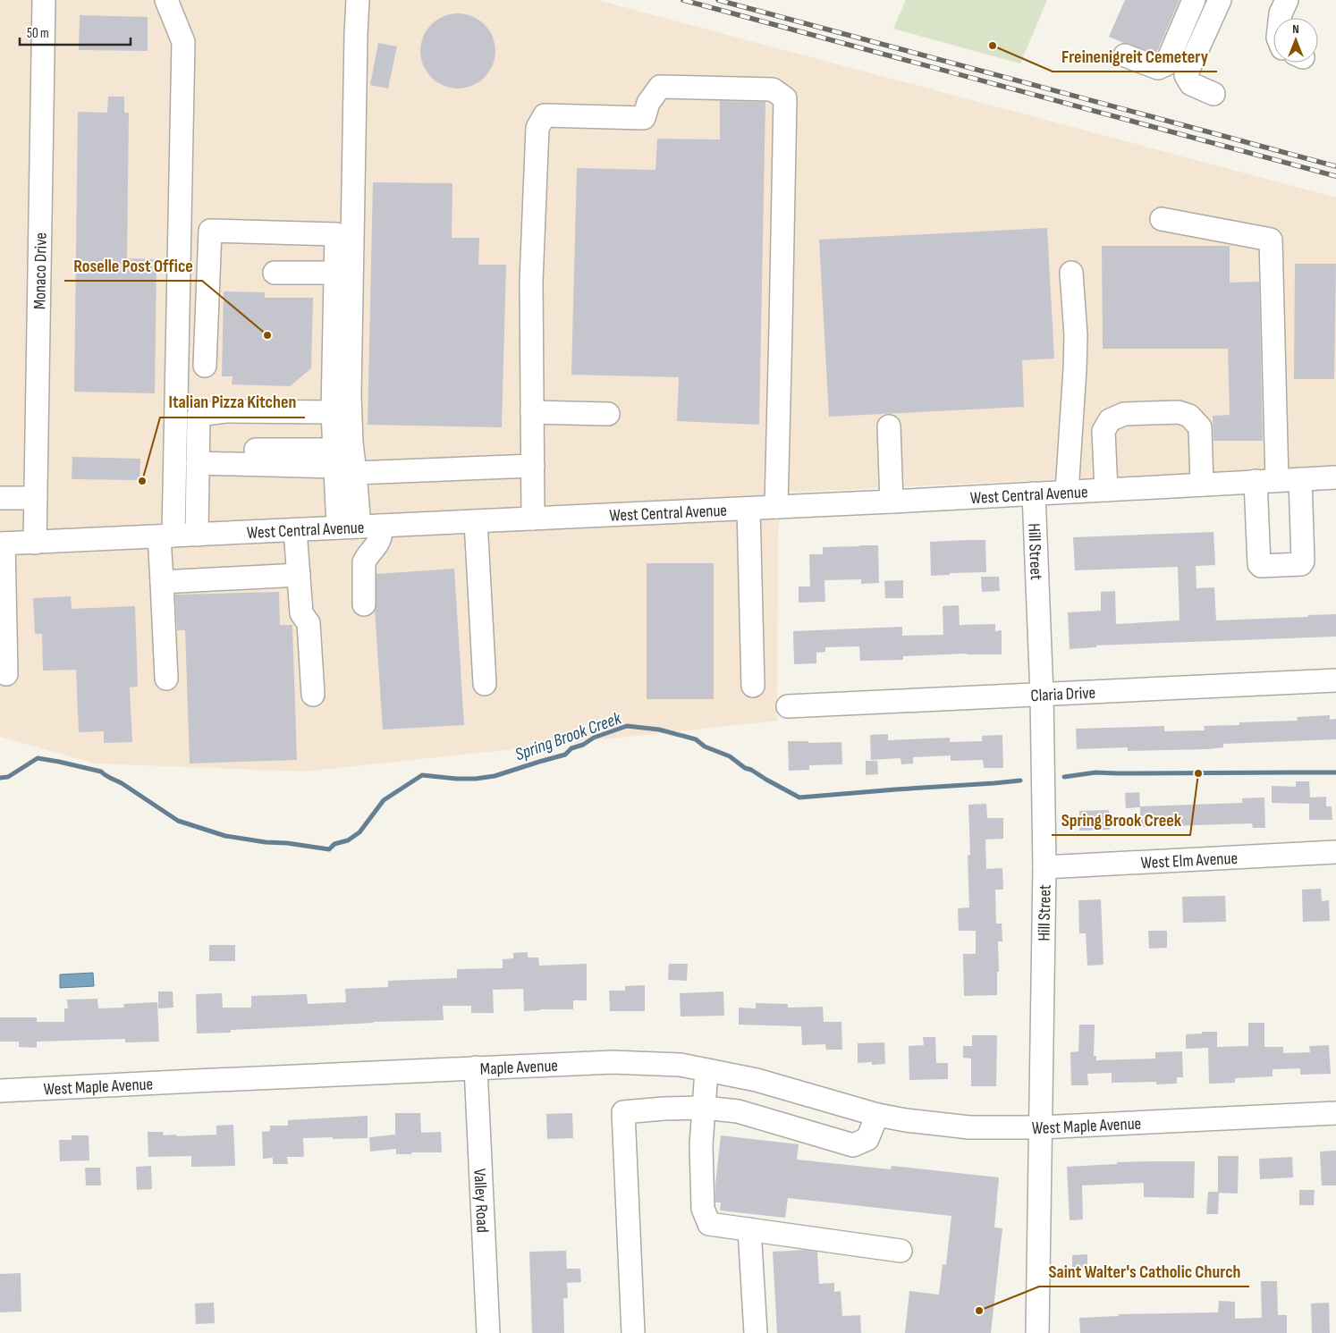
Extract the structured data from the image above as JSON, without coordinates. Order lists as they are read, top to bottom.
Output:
{
  "streets": {
    "street": [
      "Monaco Drive",
      "West Central Avenue",
      "Hill Street",
      "Claria Drive",
      "West Elm Avenue",
      "Maple Avenue",
      "West Maple Avenue",
      "Valley Road"
    ]
  },
  "crossings": [
    ["Monaco Drive", "West Central Avenue"],
    ["West Central Avenue", "Hill Street"],
    ["Hill Street", "Claria Drive"],
    ["Hill Street", "West Elm Avenue"],
    ["Hill Street", "West Maple Avenue"],
    ["Maple Avenue", "West Maple Avenue"],
    ["Maple Avenue", "Valley Road"]
  ],
  "water": ["Spring Brook Creek"],
  "places": [
    "Freinenigreit Cemetery",
    "Roselle Post Office",
    "Italian Pizza Kitchen",
    "Spring Brook Creek",
    "Saint Walter's Catholic Church"
  ],
  "scale_bar": "50 m",
  "north": "top"
}
